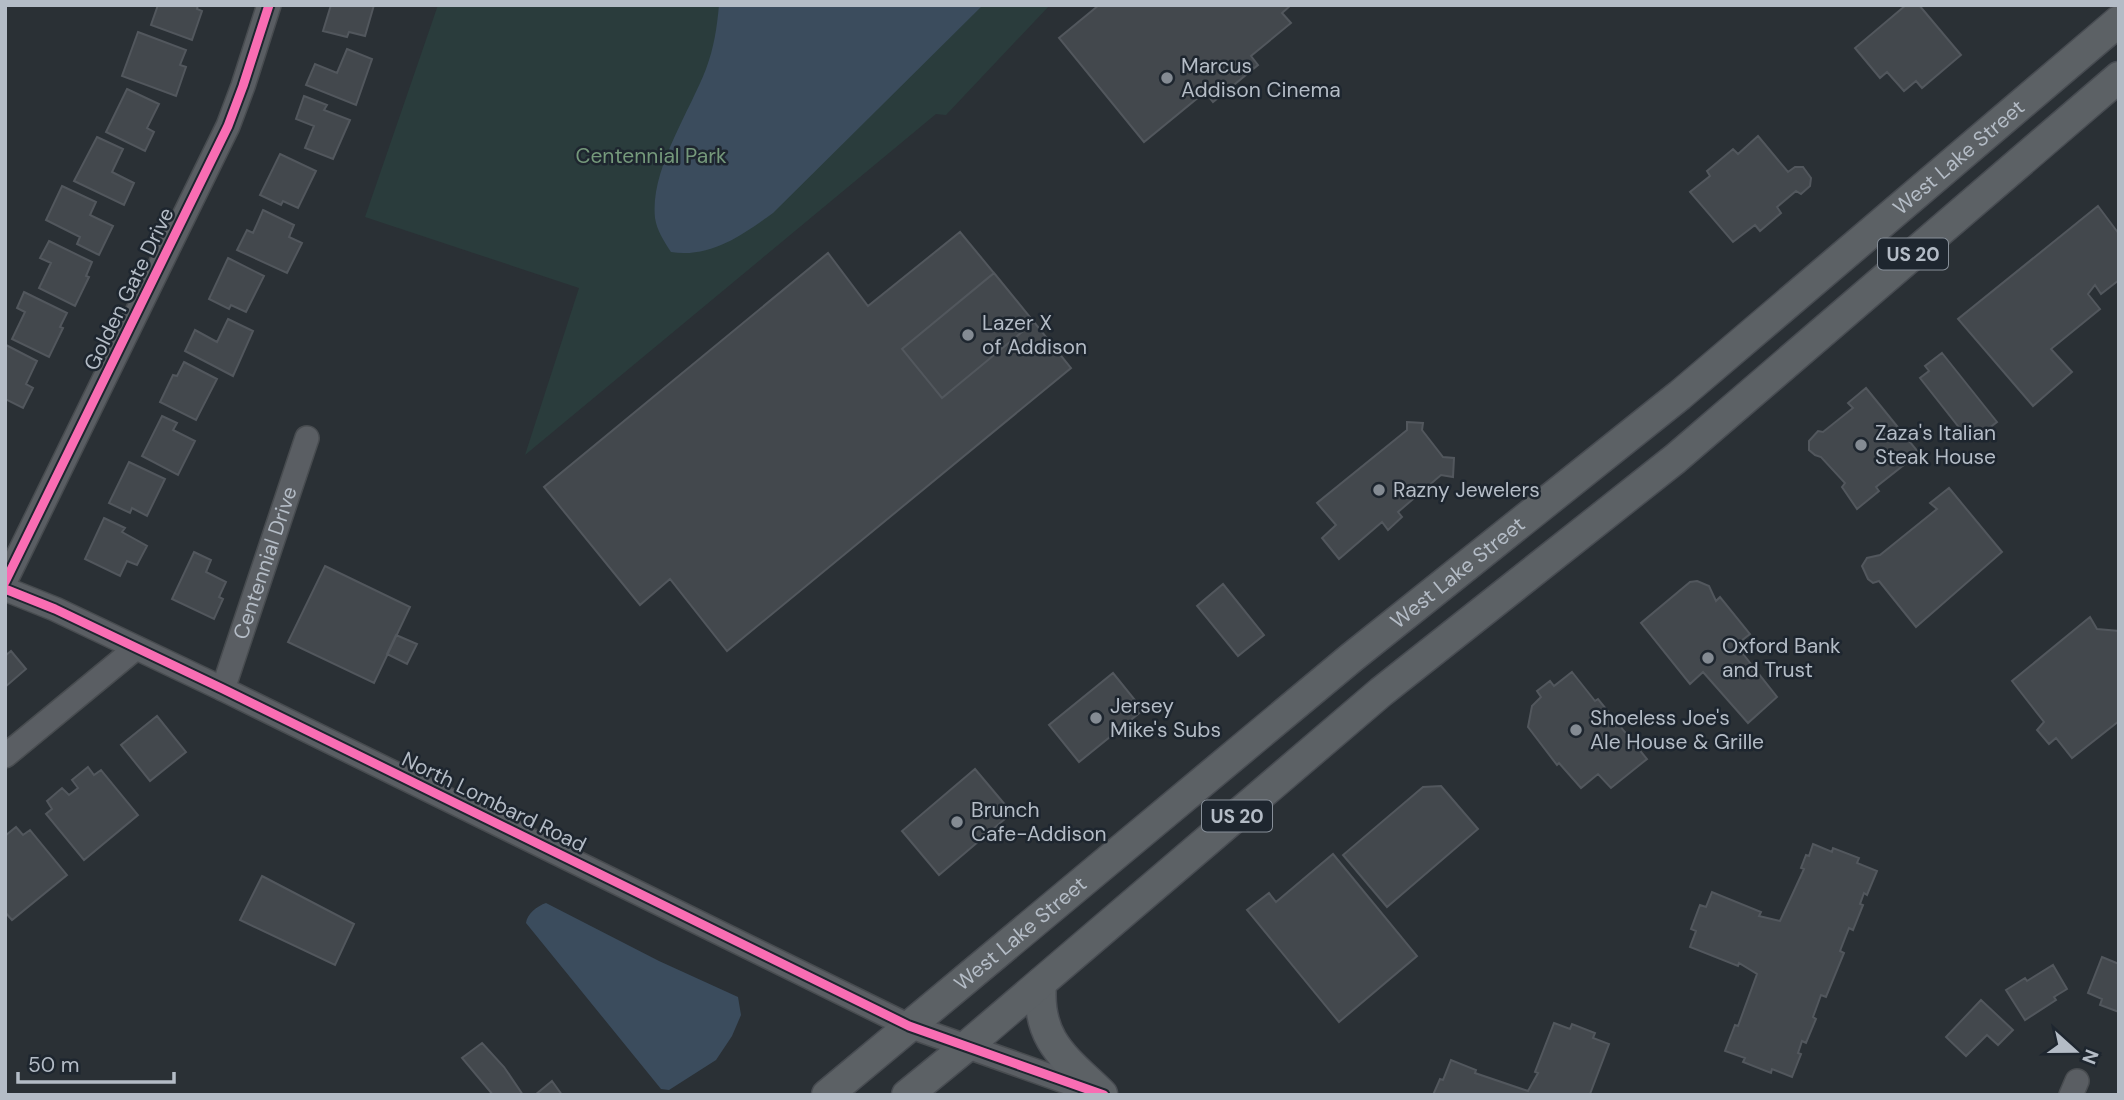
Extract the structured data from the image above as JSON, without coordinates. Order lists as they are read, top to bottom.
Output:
{
  "streets": {
    "main road": ["West Lake Street", "US 20"],
    "street": ["Golden Gate Drive", "Centennial Drive", "North Lombard Road"]
  },
  "crossings": [
    ["West Lake Street", "North Lombard Road"],
    ["Centennial Drive", "North Lombard Road"]
  ],
  "parks": ["Centennial Park"],
  "places": [
    "Marcus Addison Cinema",
    "Lazer X of Addison",
    "Zaza's Italian Steak House",
    "Razny Jewelers",
    "Oxford Bank and Trust",
    "Jersey Mike's Subs",
    "Shoeless Joe's Ale House & Grille",
    "Brunch Cafe-Addison"
  ],
  "scale_bar": "50 m",
  "north": "right"
}
